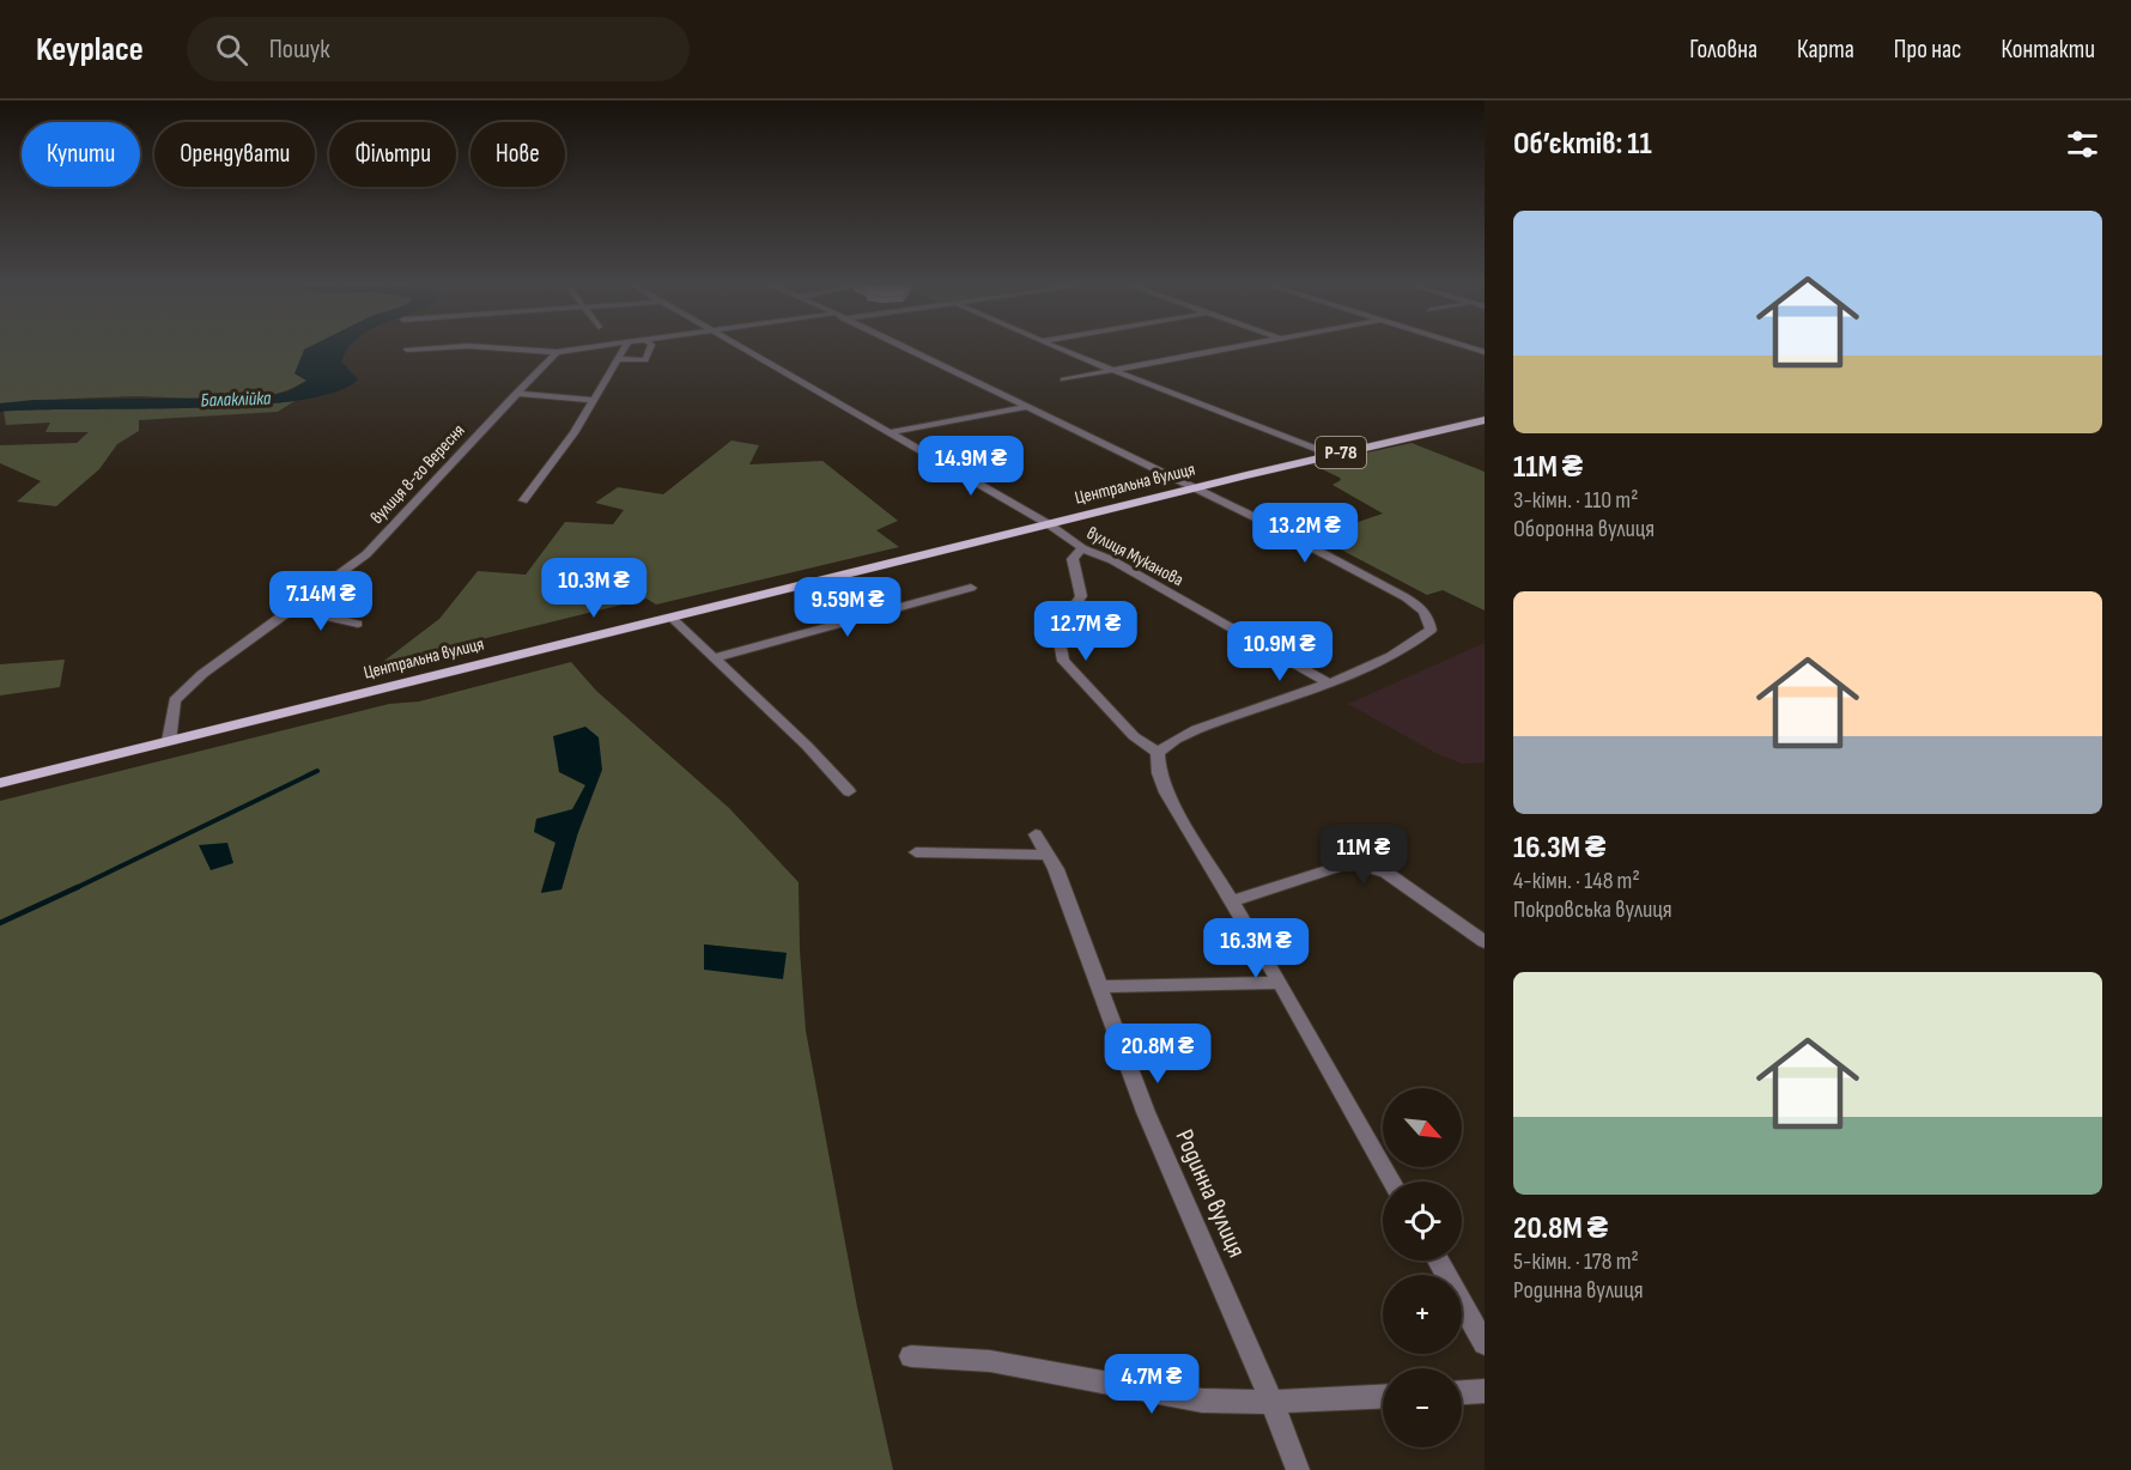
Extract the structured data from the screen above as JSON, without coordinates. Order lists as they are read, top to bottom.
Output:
{
  "streets": {
    "main road": ["Р-78", "Центральна вулиця"],
    "street": ["вулиця 8-го Вересня", "вулиця Муканова", "Родинна вулиця"]
  },
  "crossings": [
    ["вулиця 8-го Вересня", "Центральна вулиця"],
    ["Центральна вулиця", "вулиця Муканова"]
  ],
  "water": ["Балаклійка"],
  "north": "bottom right",
  "page": {
    "header": "Keyplace",
    "search": "Пошук",
    "nav": [
      "Головна",
      "Карта",
      "Про нас",
      "Контакти"
    ],
    "heading": "Об’єктів: 11",
    "chip": [
      "Купити",
      "Орендувати",
      "Фільтри",
      "Нове"
    ],
    "list": [
      {
        "name": "11M ₴",
        "note": "3-кімн. · 110 m² · Оборонна вулиця"
      },
      {
        "name": "16.3M ₴",
        "note": "4-кімн. · 148 m² · Покровська вулиця"
      },
      {
        "name": "20.8M ₴",
        "note": "5-кімн. · 178 m² · Родинна вулиця"
      }
    ],
    "price": [
      "14.9M ₴",
      "13.2M ₴",
      "10.3M ₴",
      "7.14M ₴",
      "9.59M ₴",
      "12.7M ₴",
      "10.9M ₴",
      "11M ₴",
      "16.3M ₴",
      "20.8M ₴",
      "4.7M ₴"
    ],
    "map_buttons": ["+", "−"]
  }
}
